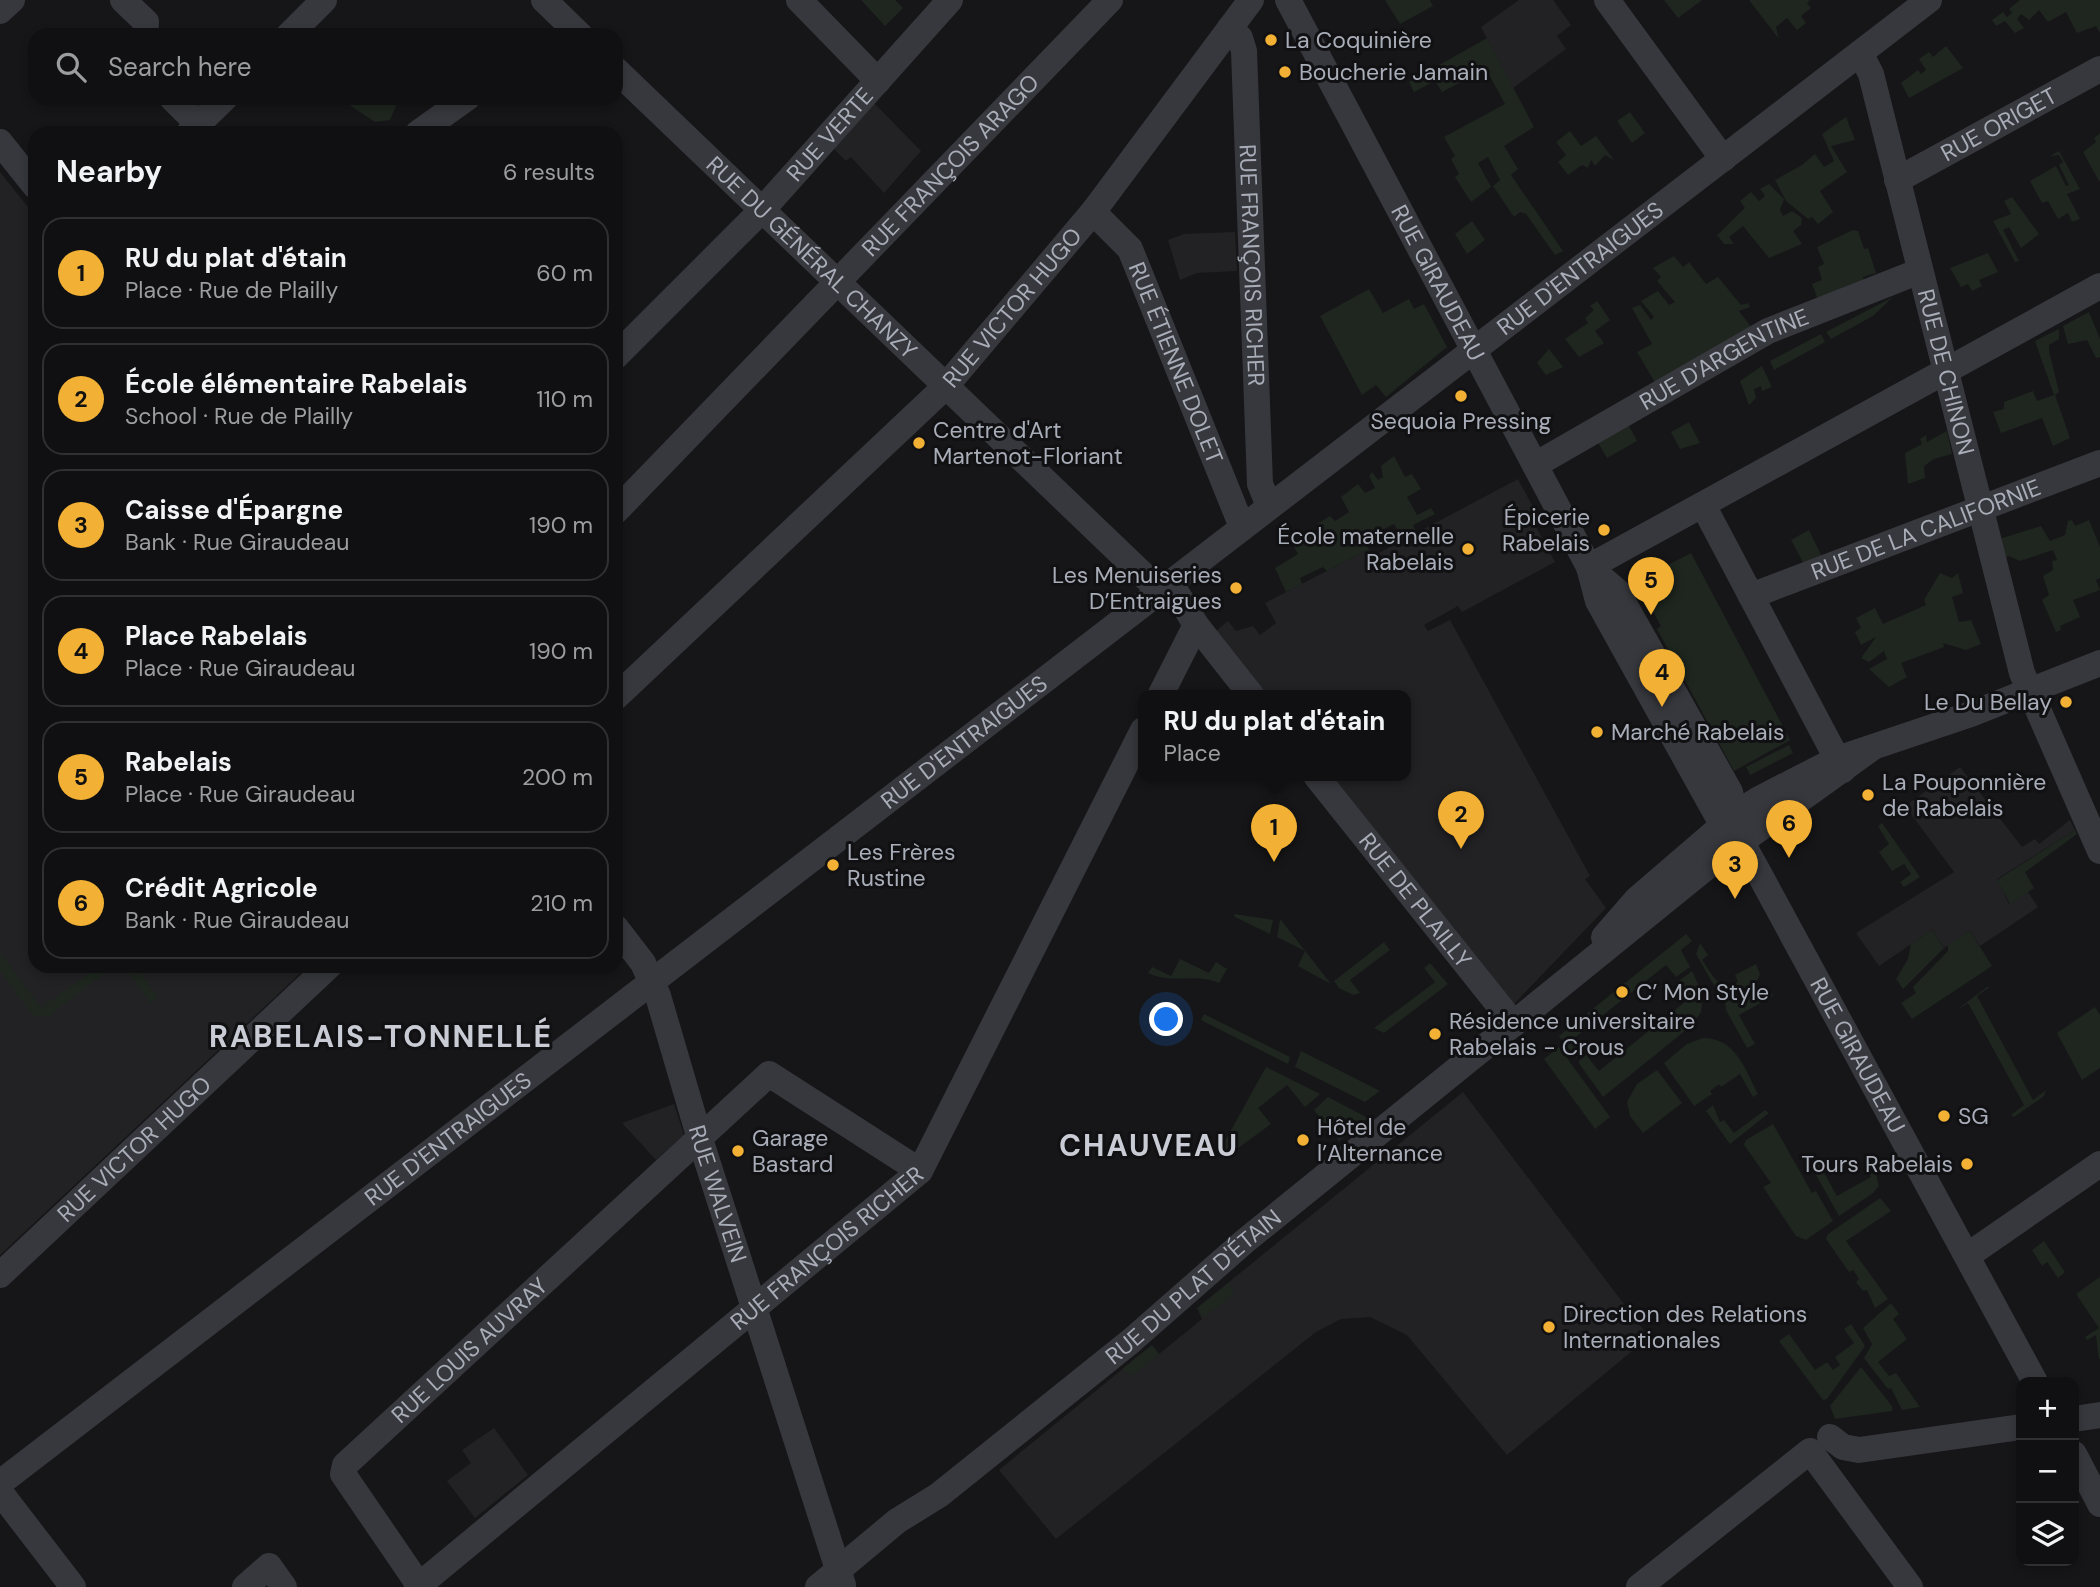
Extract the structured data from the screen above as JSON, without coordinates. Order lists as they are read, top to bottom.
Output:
{
  "streets": {
    "street": [
      "RUE ORIGET",
      "RUE VERTE",
      "RUE FRANÇOIS ARAGO",
      "RUE DU GÉNÉRAL CHANZY",
      "RUE FRANÇOIS RICHER",
      "RUE D'ENTRAIGUES",
      "RUE GIRAUDEAU",
      "RUE VICTOR HUGO",
      "RUE D'ARGENTINE",
      "RUE ÉTIENNE DOLET",
      "RUE DE CHINON",
      "RUE DE LA CALIFORNIE",
      "RUE DE PLAILLY",
      "RUE WALVEIN",
      "RUE DU PLAT D'ÉTAIN",
      "RUE LOUIS AUVRAY"
    ]
  },
  "crossings": [
    ["RUE ORIGET", "RUE DE CHINON"],
    ["RUE VERTE", "RUE DU GÉNÉRAL CHANZY"],
    ["RUE FRANÇOIS ARAGO", "RUE DU GÉNÉRAL CHANZY"],
    ["RUE DU GÉNÉRAL CHANZY", "RUE D'ENTRAIGUES"],
    ["RUE DU GÉNÉRAL CHANZY", "RUE VICTOR HUGO"],
    ["RUE FRANÇOIS RICHER", "RUE D'ENTRAIGUES"],
    ["RUE FRANÇOIS RICHER", "RUE VICTOR HUGO"],
    ["RUE FRANÇOIS RICHER", "RUE WALVEIN"],
    ["RUE FRANÇOIS RICHER", "RUE LOUIS AUVRAY"],
    ["RUE D'ENTRAIGUES", "RUE GIRAUDEAU"],
    ["RUE D'ENTRAIGUES", "RUE ÉTIENNE DOLET"],
    ["RUE D'ENTRAIGUES", "RUE DE CHINON"],
    ["RUE D'ENTRAIGUES", "RUE WALVEIN"],
    ["RUE GIRAUDEAU", "RUE D'ARGENTINE"],
    ["RUE GIRAUDEAU", "RUE DU PLAT D'ÉTAIN"],
    ["RUE VICTOR HUGO", "RUE ÉTIENNE DOLET"],
    ["RUE D'ARGENTINE", "RUE DE CHINON"],
    ["RUE DE CHINON", "RUE DE LA CALIFORNIE"],
    ["RUE DE CHINON", "RUE DU PLAT D'ÉTAIN"],
    ["RUE DE PLAILLY", "RUE DU PLAT D'ÉTAIN"],
    ["RUE WALVEIN", "RUE DU PLAT D'ÉTAIN"],
    ["RUE WALVEIN", "RUE LOUIS AUVRAY"]
  ],
  "districts": ["RABELAIS-TONNELLÉ", "CHAUVEAU"],
  "places": [
    "La Coquinière",
    "Boucherie Jamain",
    "Sequoia Pressing",
    "Centre d'Art Martenot-Floriant",
    "Épicerie Rabelais",
    "École maternelle Rabelais",
    "Les Menuiseries D’Entraigues",
    "Le Du Bellay",
    "Marché Rabelais",
    "La Pouponnière de Rabelais",
    "Les Frères Rustine",
    "C’ Mon Style",
    "Résidence universitaire Rabelais - Crous",
    "SG",
    "Hôtel de l’Alternance",
    "Garage Bastard",
    "Tours Rabelais",
    "Direction des Relations Internationales"
  ],
  "page": {
    "search": "Search here",
    "heading": ["Nearby", "6 results"],
    "list": [
      {
        "mark": "1",
        "name": "RU du plat d'étain",
        "note": "Place · Rue de Plailly",
        "value": "60 m"
      },
      {
        "mark": "2",
        "name": "École élémentaire Rabelais",
        "note": "School · Rue de Plailly",
        "value": "110 m"
      },
      {
        "mark": "3",
        "name": "Caisse d'Épargne",
        "note": "Bank · Rue Giraudeau",
        "value": "190 m"
      },
      {
        "mark": "4",
        "name": "Place Rabelais",
        "note": "Place · Rue Giraudeau",
        "value": "190 m"
      },
      {
        "mark": "5",
        "name": "Rabelais",
        "note": "Place · Rue Giraudeau",
        "value": "200 m"
      },
      {
        "mark": "6",
        "name": "Crédit Agricole",
        "note": "Bank · Rue Giraudeau",
        "value": "210 m"
      }
    ],
    "pins": [
      "5",
      "4",
      "2",
      "6",
      "1",
      "3"
    ],
    "popup": ["RU du plat d'étain", "Place"],
    "map_buttons": ["+", "−"]
  }
}
